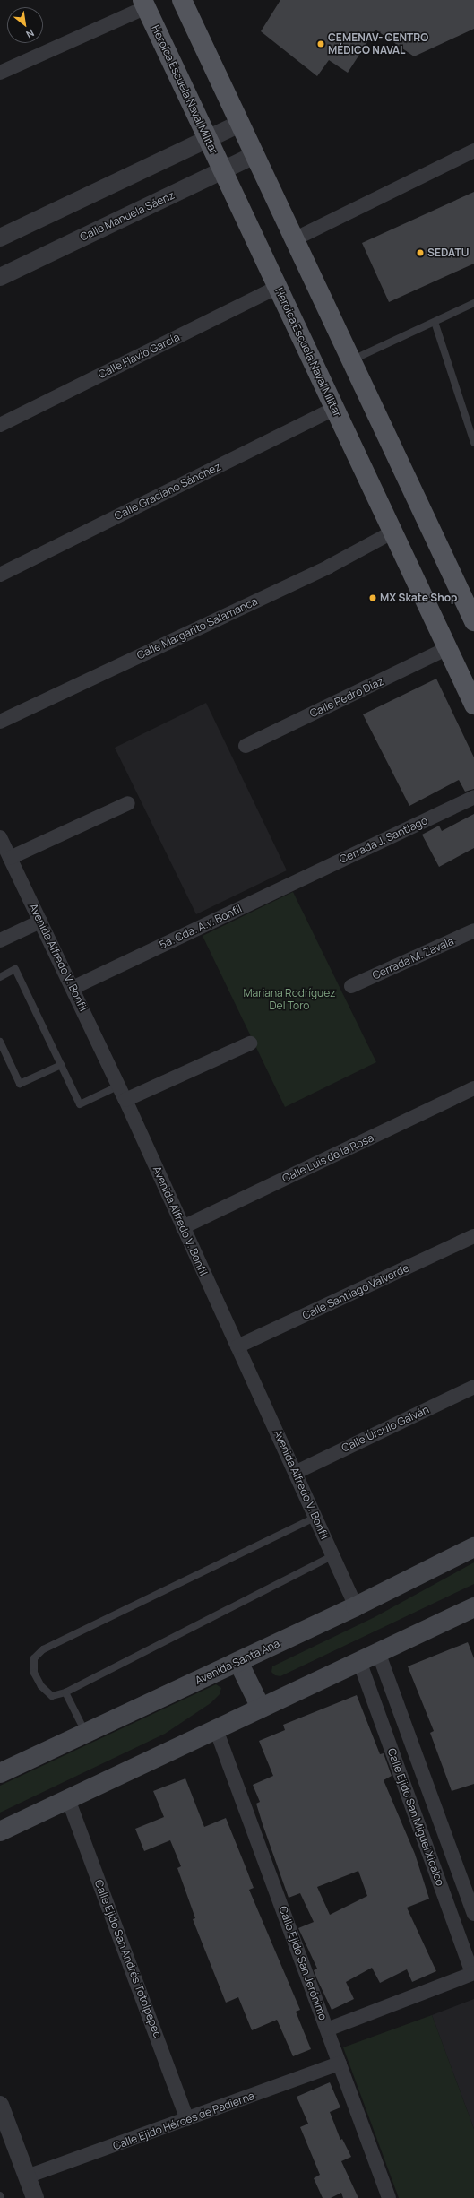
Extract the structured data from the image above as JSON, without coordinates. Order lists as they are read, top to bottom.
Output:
{
  "streets": {
    "main road": ["Heroica Escuela Naval Militar", "Avenida Santa Ana"],
    "street": [
      "Calle Manuela Sáenz",
      "Calle Flavio García",
      "Calle Graciano Sánchez",
      "Calle Margarito Salamanca",
      "Calle Pedro Díaz",
      "Cerrada J. Santiago",
      "5a. Cda. A.v. Bonfil",
      "Avenida Alfredo V. Bonfil",
      "Cerrada M. Zavala",
      "Calle Luis de la Rosa",
      "Calle Santiago Valverde",
      "Calle Úrsulo Galván",
      "Calle Ejido San Miguel Xicalco",
      "Calle Ejido San Andrés Totolpepec",
      "Calle Ejido San Jerónimo",
      "Calle Ejido Héroes de Padierna"
    ]
  },
  "crossings": [
    ["Heroica Escuela Naval Militar", "Calle Manuela Sáenz"],
    ["Heroica Escuela Naval Militar", "Calle Flavio García"],
    ["Heroica Escuela Naval Militar", "Calle Graciano Sánchez"],
    ["Heroica Escuela Naval Militar", "Calle Margarito Salamanca"],
    ["Heroica Escuela Naval Militar", "Calle Pedro Díaz"],
    ["Cerrada J. Santiago", "5a. Cda. A.v. Bonfil"],
    ["5a. Cda. A.v. Bonfil", "Avenida Alfredo V. Bonfil"],
    ["Avenida Alfredo V. Bonfil", "Calle Luis de la Rosa"],
    ["Avenida Alfredo V. Bonfil", "Calle Santiago Valverde"],
    ["Avenida Alfredo V. Bonfil", "Calle Úrsulo Galván"],
    ["Avenida Alfredo V. Bonfil", "Avenida Santa Ana"],
    ["Calle Ejido San Andrés Totolpepec", "Calle Ejido Héroes de Padierna"],
    ["Calle Ejido San Jerónimo", "Calle Ejido Héroes de Padierna"]
  ],
  "parks": ["Mariana Rodríguez Del Toro"],
  "places": ["CEMENAV- CENTRO MÉDICO NAVAL", "SEDATU", "MX Skate Shop"],
  "north": "bottom right"
}
